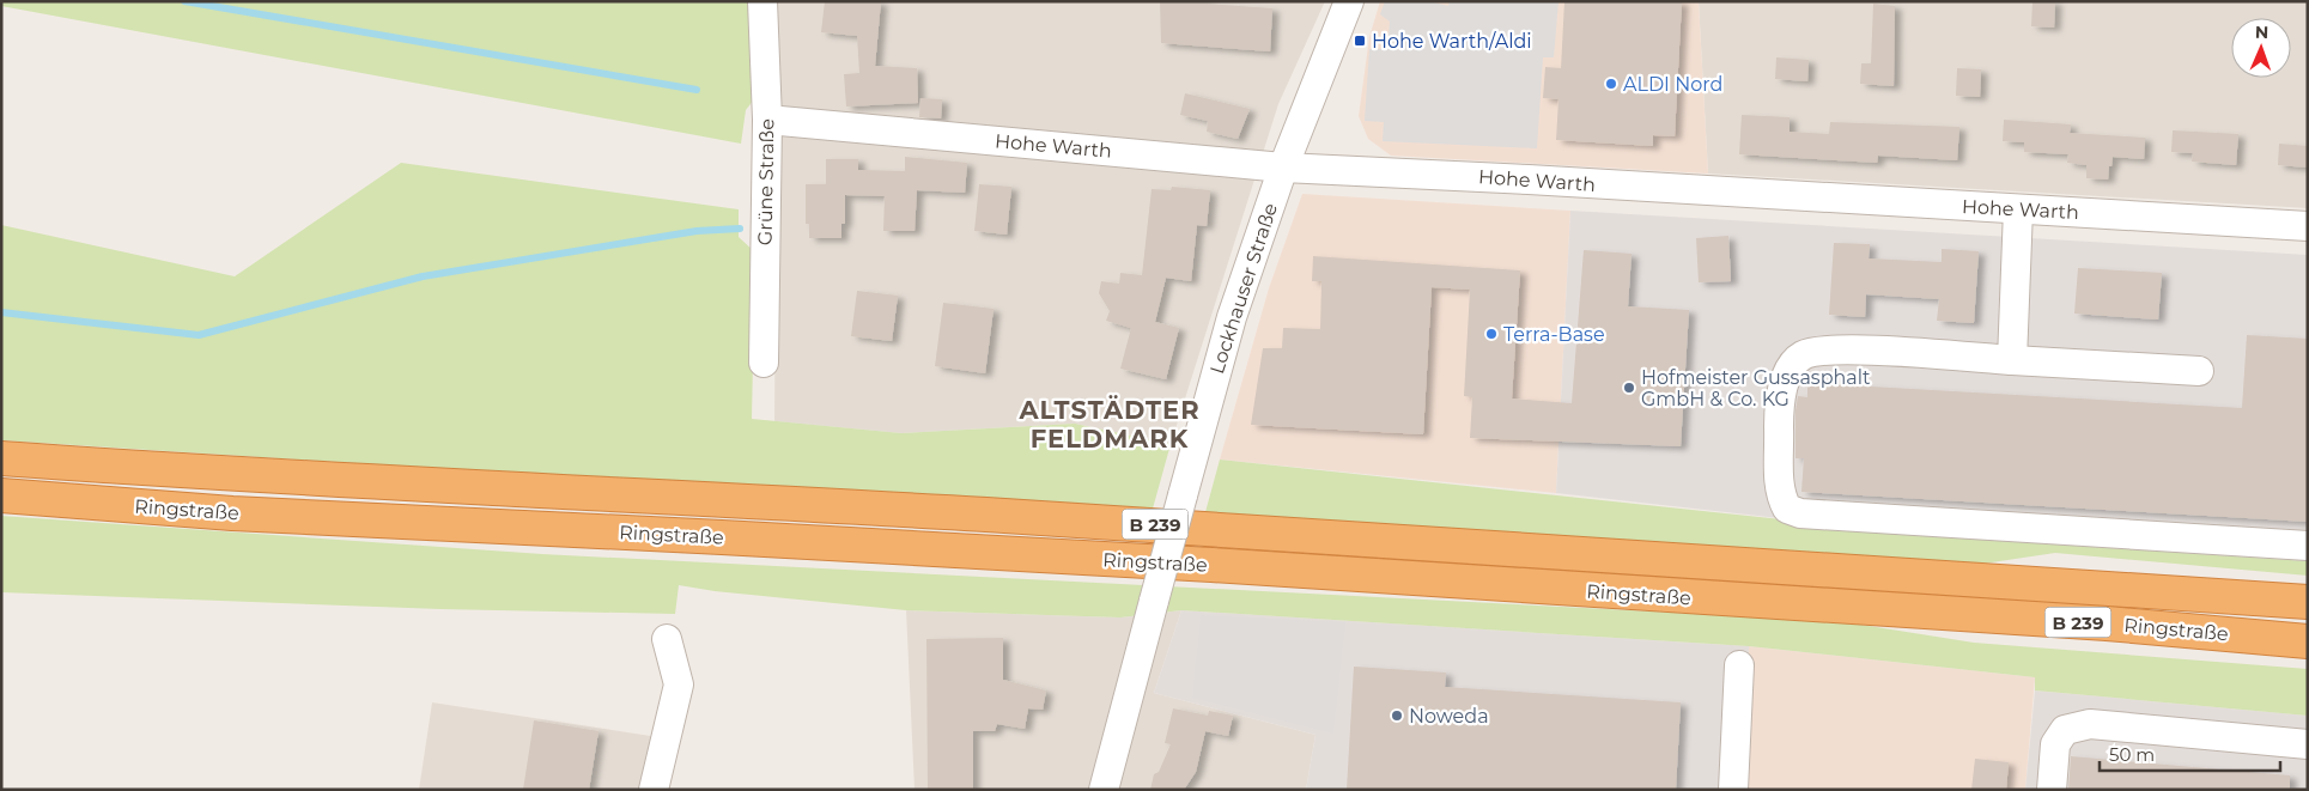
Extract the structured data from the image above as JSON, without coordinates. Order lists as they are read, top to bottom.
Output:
{
  "streets": {
    "highway": ["Ringstraße", "B 239"],
    "street": ["Hohe Warth", "Grüne Straße", "Lockhauser Straße"]
  },
  "crossings": [
    ["Hohe Warth", "Grüne Straße"],
    ["Hohe Warth", "Lockhauser Straße"]
  ],
  "districts": ["ALTSTÄDTER FELDMARK"],
  "places": {
    "transit": ["Hohe Warth/Aldi"],
    "other": [
      "ALDI Nord",
      "Terra-Base",
      "Hofmeister Gussasphalt GmbH & Co. KG",
      "Noweda"
    ]
  },
  "scale_bar": "50 m",
  "north": "top"
}
